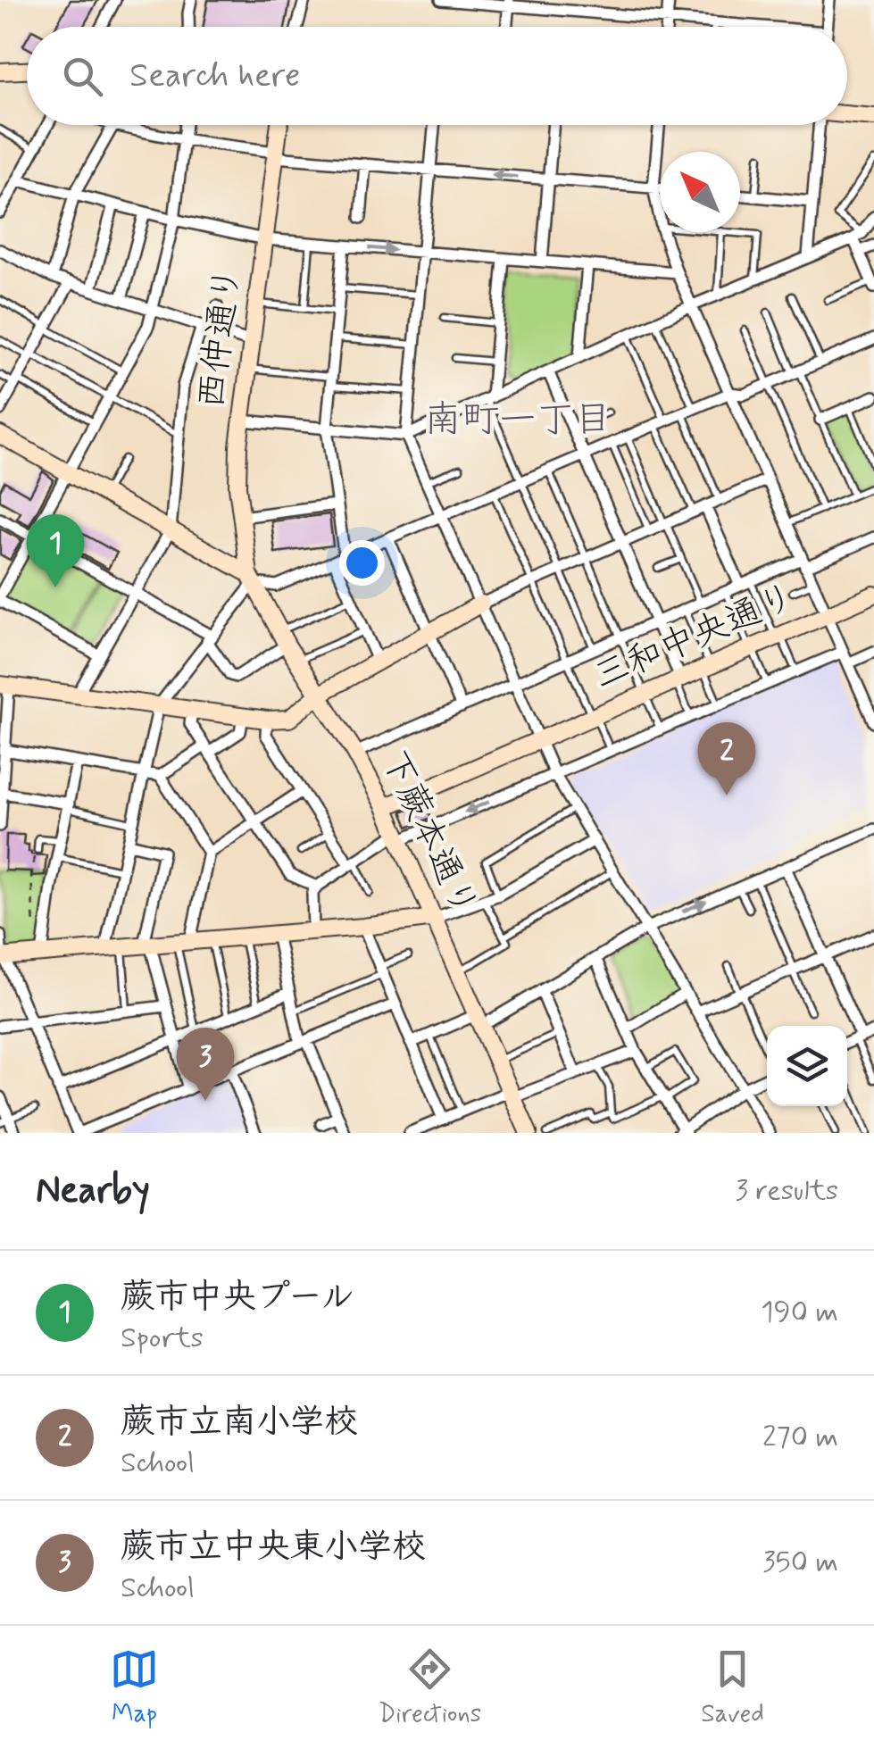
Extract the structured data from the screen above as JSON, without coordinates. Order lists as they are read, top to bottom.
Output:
{
  "streets": {
    "street": ["西仲通り", "三和中央通り", "下蕨本通り"]
  },
  "crossings": [
    ["西仲通り", "下蕨本通り"],
    ["三和中央通り", "下蕨本通り"]
  ],
  "districts": ["南町一丁目"],
  "north": "top left",
  "page": {
    "search": "Search here",
    "pins": ["1", "2", "3"],
    "heading": ["Nearby", "3 results"],
    "list": [
      {
        "mark": "1",
        "name": "蕨市中央プール",
        "note": "Sports",
        "value": "190 m"
      },
      {
        "mark": "2",
        "name": "蕨市立南小学校",
        "note": "School",
        "value": "270 m"
      },
      {
        "mark": "3",
        "name": "蕨市立中央東小学校",
        "note": "School",
        "value": "350 m"
      }
    ],
    "nav": ["Map", "Directions", "Saved"]
  }
}
